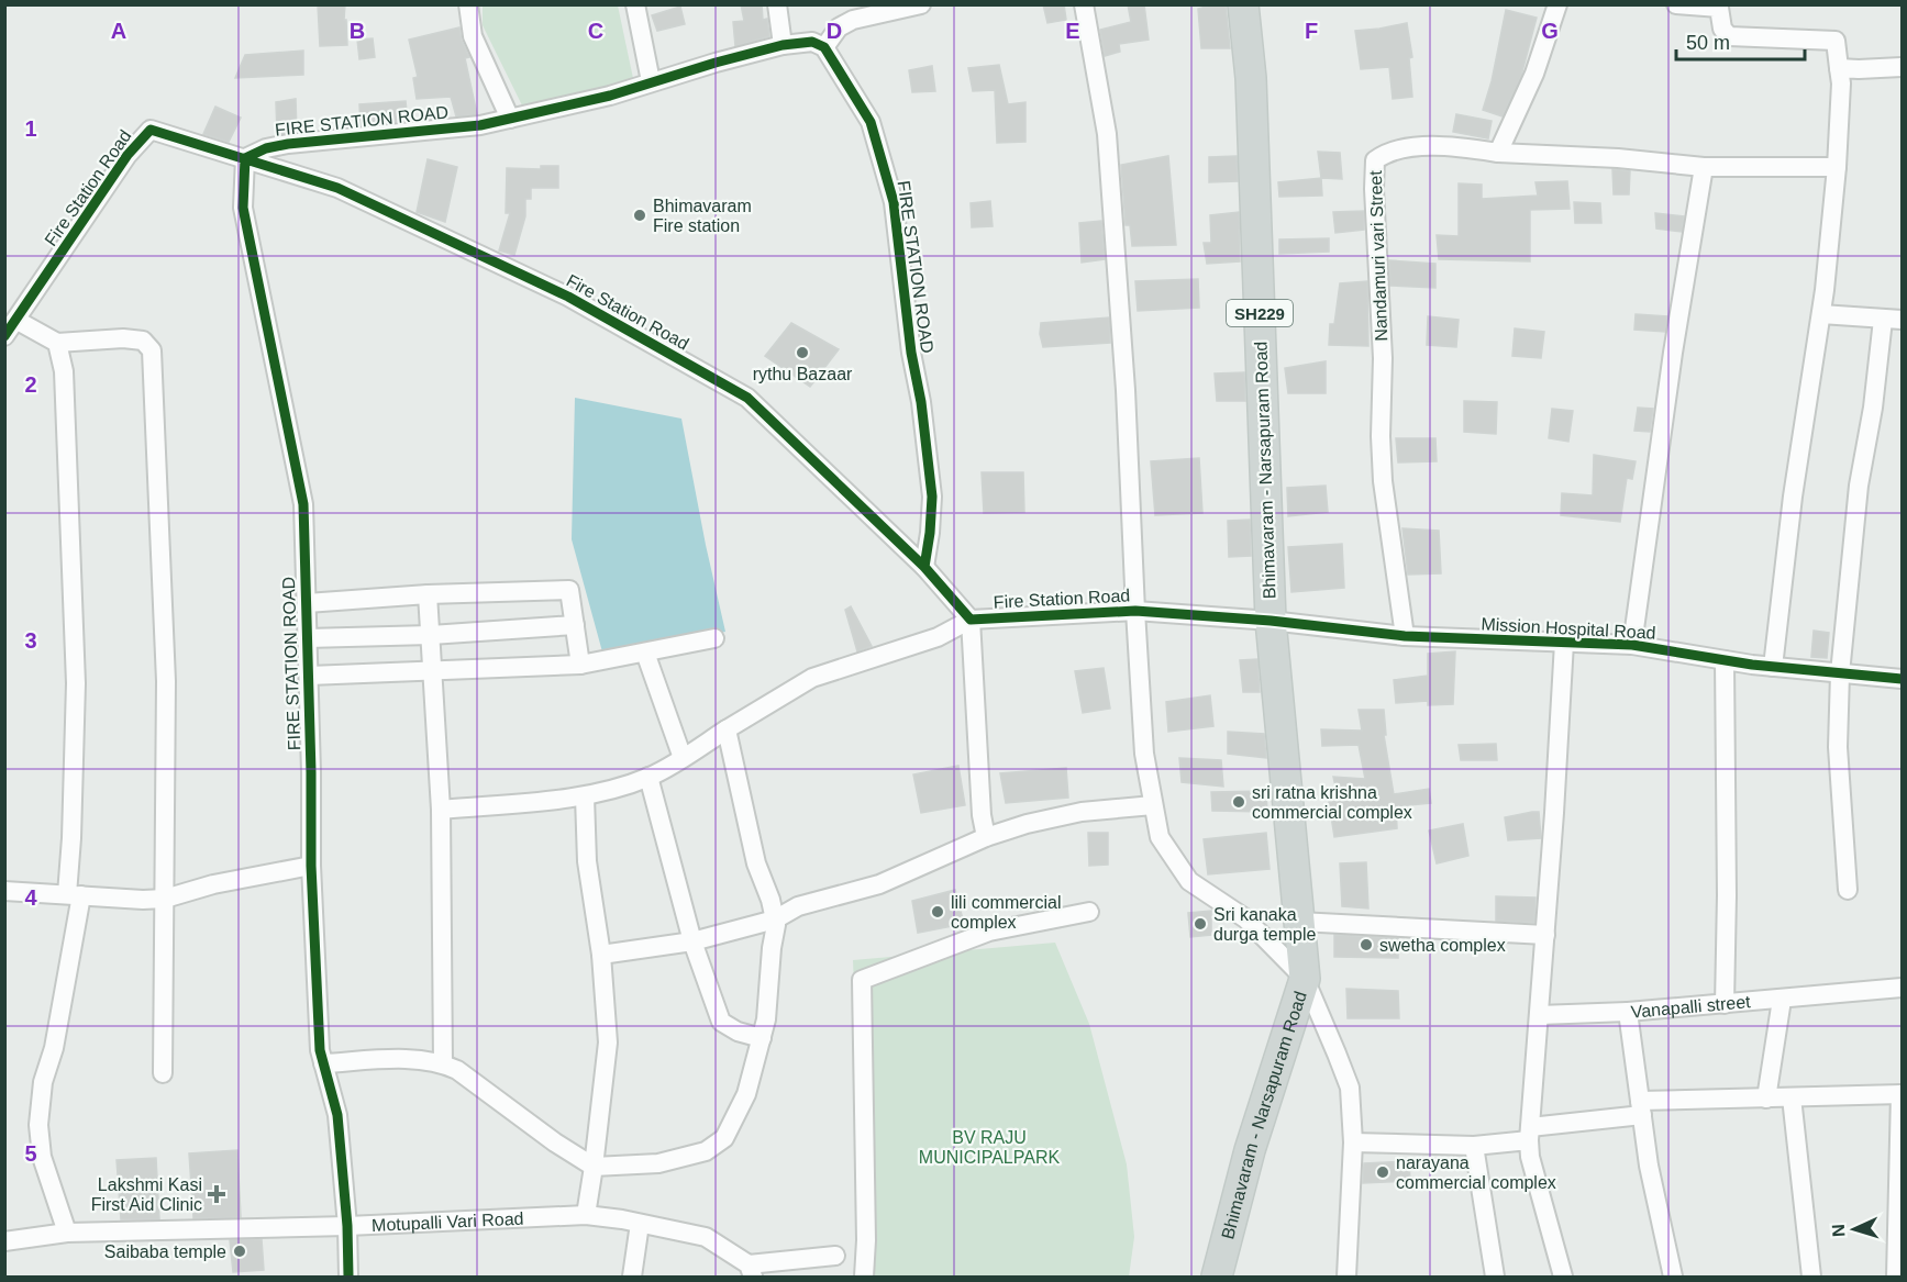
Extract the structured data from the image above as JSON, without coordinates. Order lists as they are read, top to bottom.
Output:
{
  "streets": {
    "main road": ["SH229", "Bhimavaram - Narsapuram Road"],
    "street": [
      "FIRE STATION ROAD",
      "Fire Station Road",
      "Nandamuri vari Street",
      "Mission Hospital Road",
      "Vanapalli street",
      "Motupalli Vari Road"
    ]
  },
  "crossings": [
    ["FIRE STATION ROAD", "Fire Station Road"],
    ["FIRE STATION ROAD", "Motupalli Vari Road"],
    ["Fire Station Road", "Bhimavaram - Narsapuram Road"],
    ["Fire Station Road", "Mission Hospital Road"],
    ["Nandamuri vari Street", "Mission Hospital Road"],
    ["Bhimavaram - Narsapuram Road", "Mission Hospital Road"]
  ],
  "parks": ["BV RAJU MUNICIPALPARK"],
  "places": {
    "other": [
      "Bhimavaram Fire station",
      "rythu Bazaar",
      "sri ratna krishna commercial complex",
      "lili commercial complex",
      "Sri kanaka durga temple",
      "swetha complex",
      "narayana commercial complex",
      "Saibaba temple"
    ],
    "health": ["Lakshmi Kasi First Aid Clinic"]
  },
  "scale_bar": "50 m",
  "north": "left",
  "grid": {
    "columns": [
      "A",
      "B",
      "C",
      "D",
      "E",
      "F",
      "G"
    ],
    "rows": [
      "1",
      "2",
      "3",
      "4",
      "5"
    ]
  }
}
